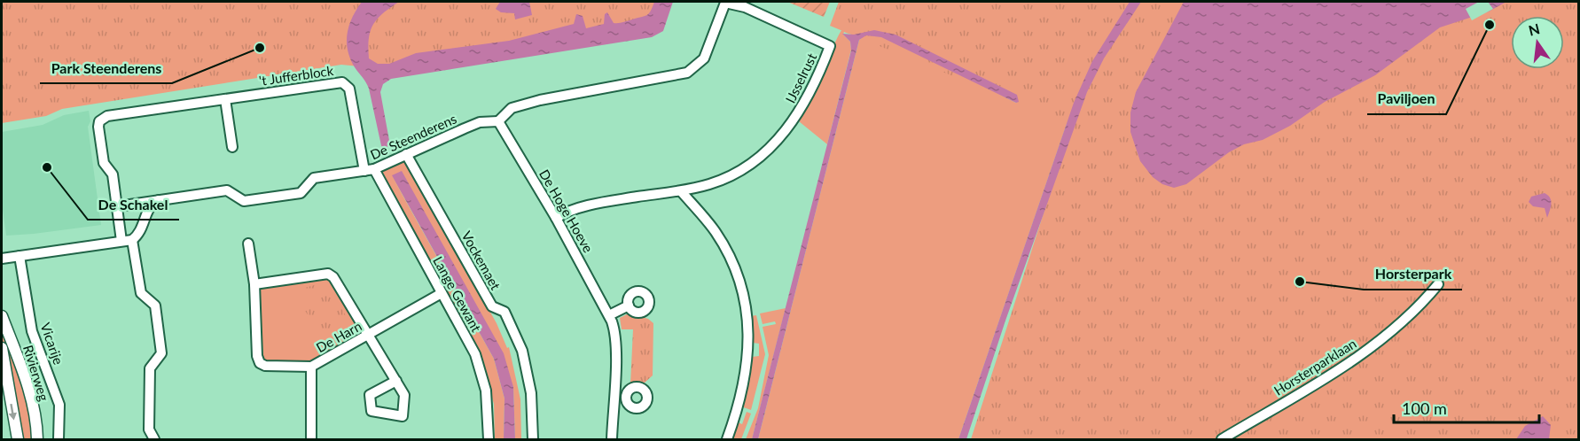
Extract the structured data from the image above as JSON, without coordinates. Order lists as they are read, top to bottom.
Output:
{
  "streets": {
    "street": [
      "'t Jufferblock",
      "IJsselrust",
      "De Steenderens",
      "De Hoge Hoeve",
      "Vockemaet",
      "Lange Gewant",
      "De Harn",
      "Vicarije",
      "Horsterparklaan",
      "Rivierweg"
    ]
  },
  "crossings": [
    ["'t Jufferblock", "De Steenderens"],
    ["'t Jufferblock", "Lange Gewant"],
    ["IJsselrust", "De Steenderens"],
    ["IJsselrust", "De Hoge Hoeve"],
    ["De Steenderens", "De Hoge Hoeve"],
    ["De Steenderens", "Vockemaet"],
    ["De Steenderens", "Lange Gewant"],
    ["Lange Gewant", "De Harn"]
  ],
  "places": [
    "Paviljoen",
    "Park Steenderens",
    "De Schakel",
    "Horsterpark"
  ],
  "scale_bar": "100 m",
  "north": "top"
}
